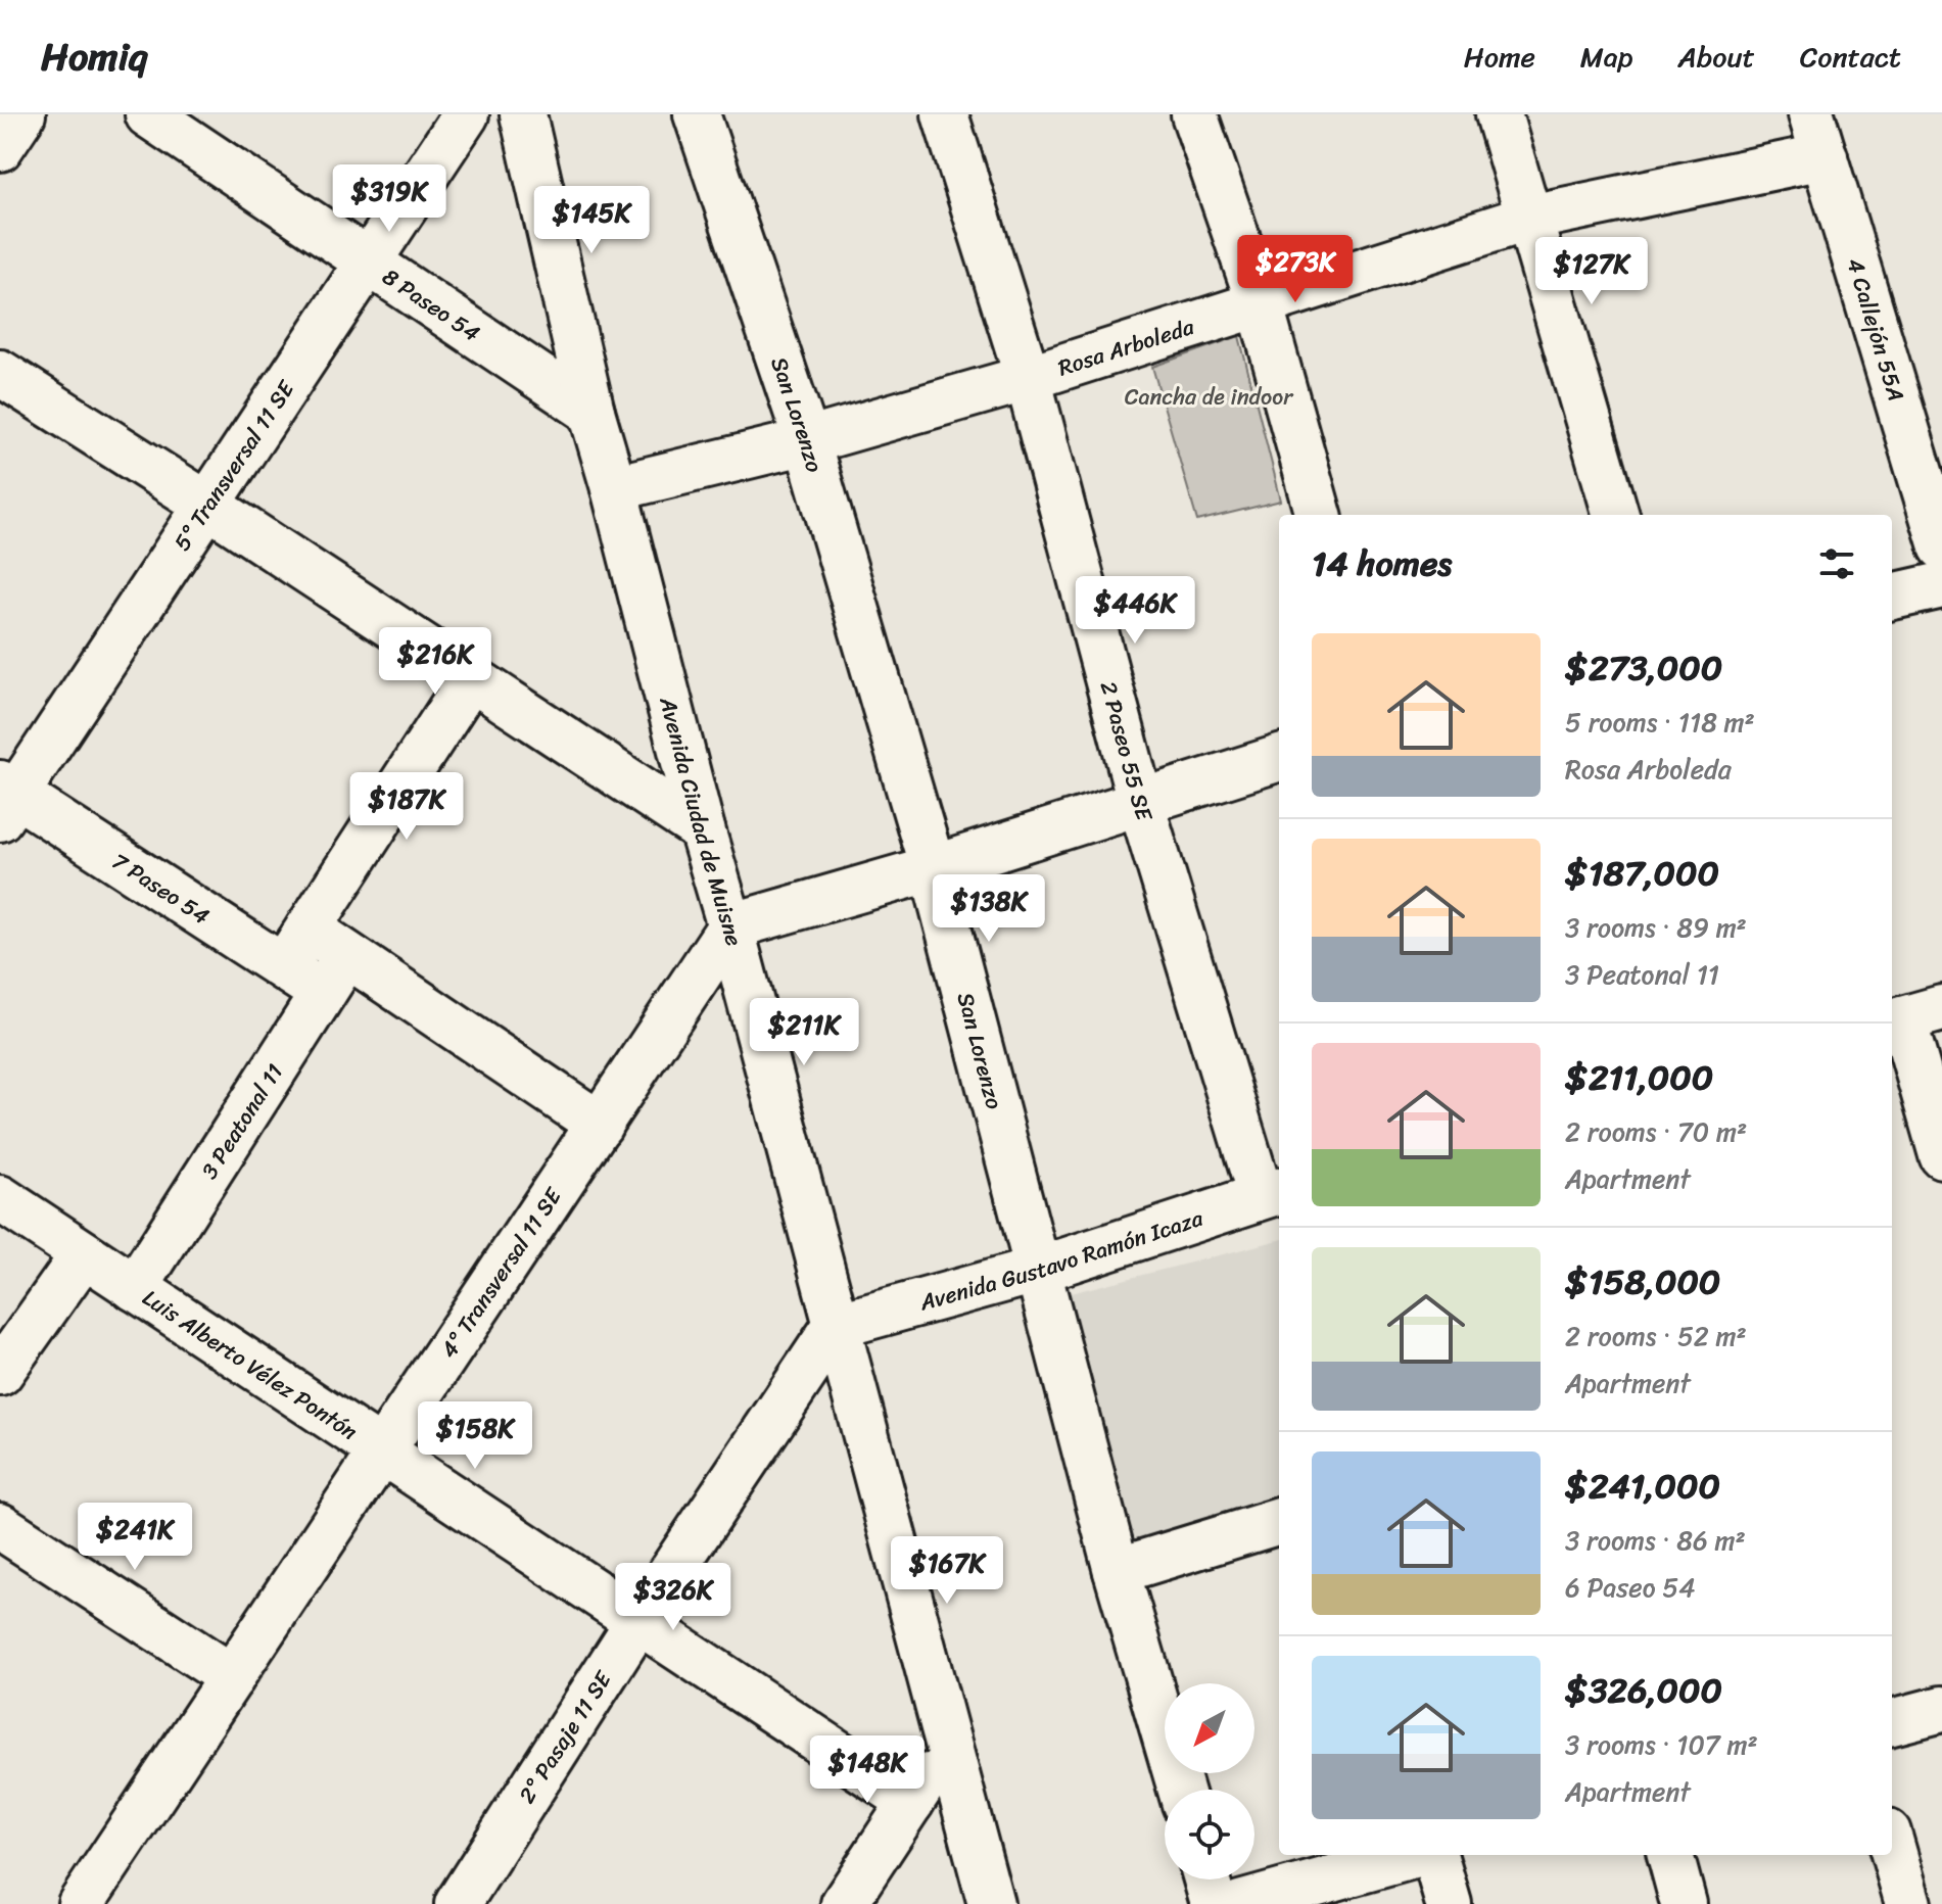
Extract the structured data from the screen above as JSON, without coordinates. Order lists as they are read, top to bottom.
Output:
{
  "streets": {
    "street": [
      "8 Paseo 54",
      "4 Callejón 55A",
      "Rosa Arboleda",
      "San Lorenzo",
      "5° Transversal 11 SE",
      "2 Paseo 55 SE",
      "Avenida Ciudad de Muisne",
      "7 Paseo 54",
      "3 Peatonal 11",
      "Avenida Gustavo Ramón Icaza",
      "4° Transversal 11 SE",
      "Luis Alberto Vélez Pontón",
      "2° Pasaje 11 SE"
    ]
  },
  "crossings": [
    ["8 Paseo 54", "5° Transversal 11 SE"],
    ["8 Paseo 54", "Avenida Ciudad de Muisne"],
    ["4 Callejón 55A", "Rosa Arboleda"],
    ["Rosa Arboleda", "San Lorenzo"],
    ["Rosa Arboleda", "2 Paseo 55 SE"],
    ["Rosa Arboleda", "Avenida Ciudad de Muisne"],
    ["San Lorenzo", "Avenida Gustavo Ramón Icaza"],
    ["5° Transversal 11 SE", "7 Paseo 54"],
    ["2 Paseo 55 SE", "Avenida Gustavo Ramón Icaza"],
    ["Avenida Ciudad de Muisne", "Avenida Gustavo Ramón Icaza"],
    ["Avenida Ciudad de Muisne", "4° Transversal 11 SE"],
    ["Avenida Ciudad de Muisne", "2° Pasaje 11 SE"],
    ["7 Paseo 54", "3 Peatonal 11"],
    ["3 Peatonal 11", "Luis Alberto Vélez Pontón"],
    ["Avenida Gustavo Ramón Icaza", "2° Pasaje 11 SE"],
    ["4° Transversal 11 SE", "Luis Alberto Vélez Pontón"],
    ["Luis Alberto Vélez Pontón", "2° Pasaje 11 SE"]
  ],
  "parks": ["Cancha de indoor"],
  "north": "bottom left",
  "page": {
    "header": "Homiq",
    "nav": [
      "Home",
      "Map",
      "About",
      "Contact"
    ],
    "price": [
      "$319K",
      "$145K",
      "$273K",
      "$127K",
      "$446K",
      "$216K",
      "$187K",
      "$138K",
      "$211K",
      "$158K",
      "$241K",
      "$167K",
      "$326K",
      "$148K"
    ],
    "heading": "14 homes",
    "list": [
      {
        "name": "$273,000",
        "note": "5 rooms · 118 m² · Rosa Arboleda"
      },
      {
        "name": "$187,000",
        "note": "3 rooms · 89 m² · 3 Peatonal 11"
      },
      {
        "name": "$211,000",
        "note": "2 rooms · 70 m² · Apartment"
      },
      {
        "name": "$158,000",
        "note": "2 rooms · 52 m² · Apartment"
      },
      {
        "name": "$241,000",
        "note": "3 rooms · 86 m² · 6 Paseo 54"
      },
      {
        "name": "$326,000",
        "note": "3 rooms · 107 m² · Apartment"
      }
    ]
  }
}
